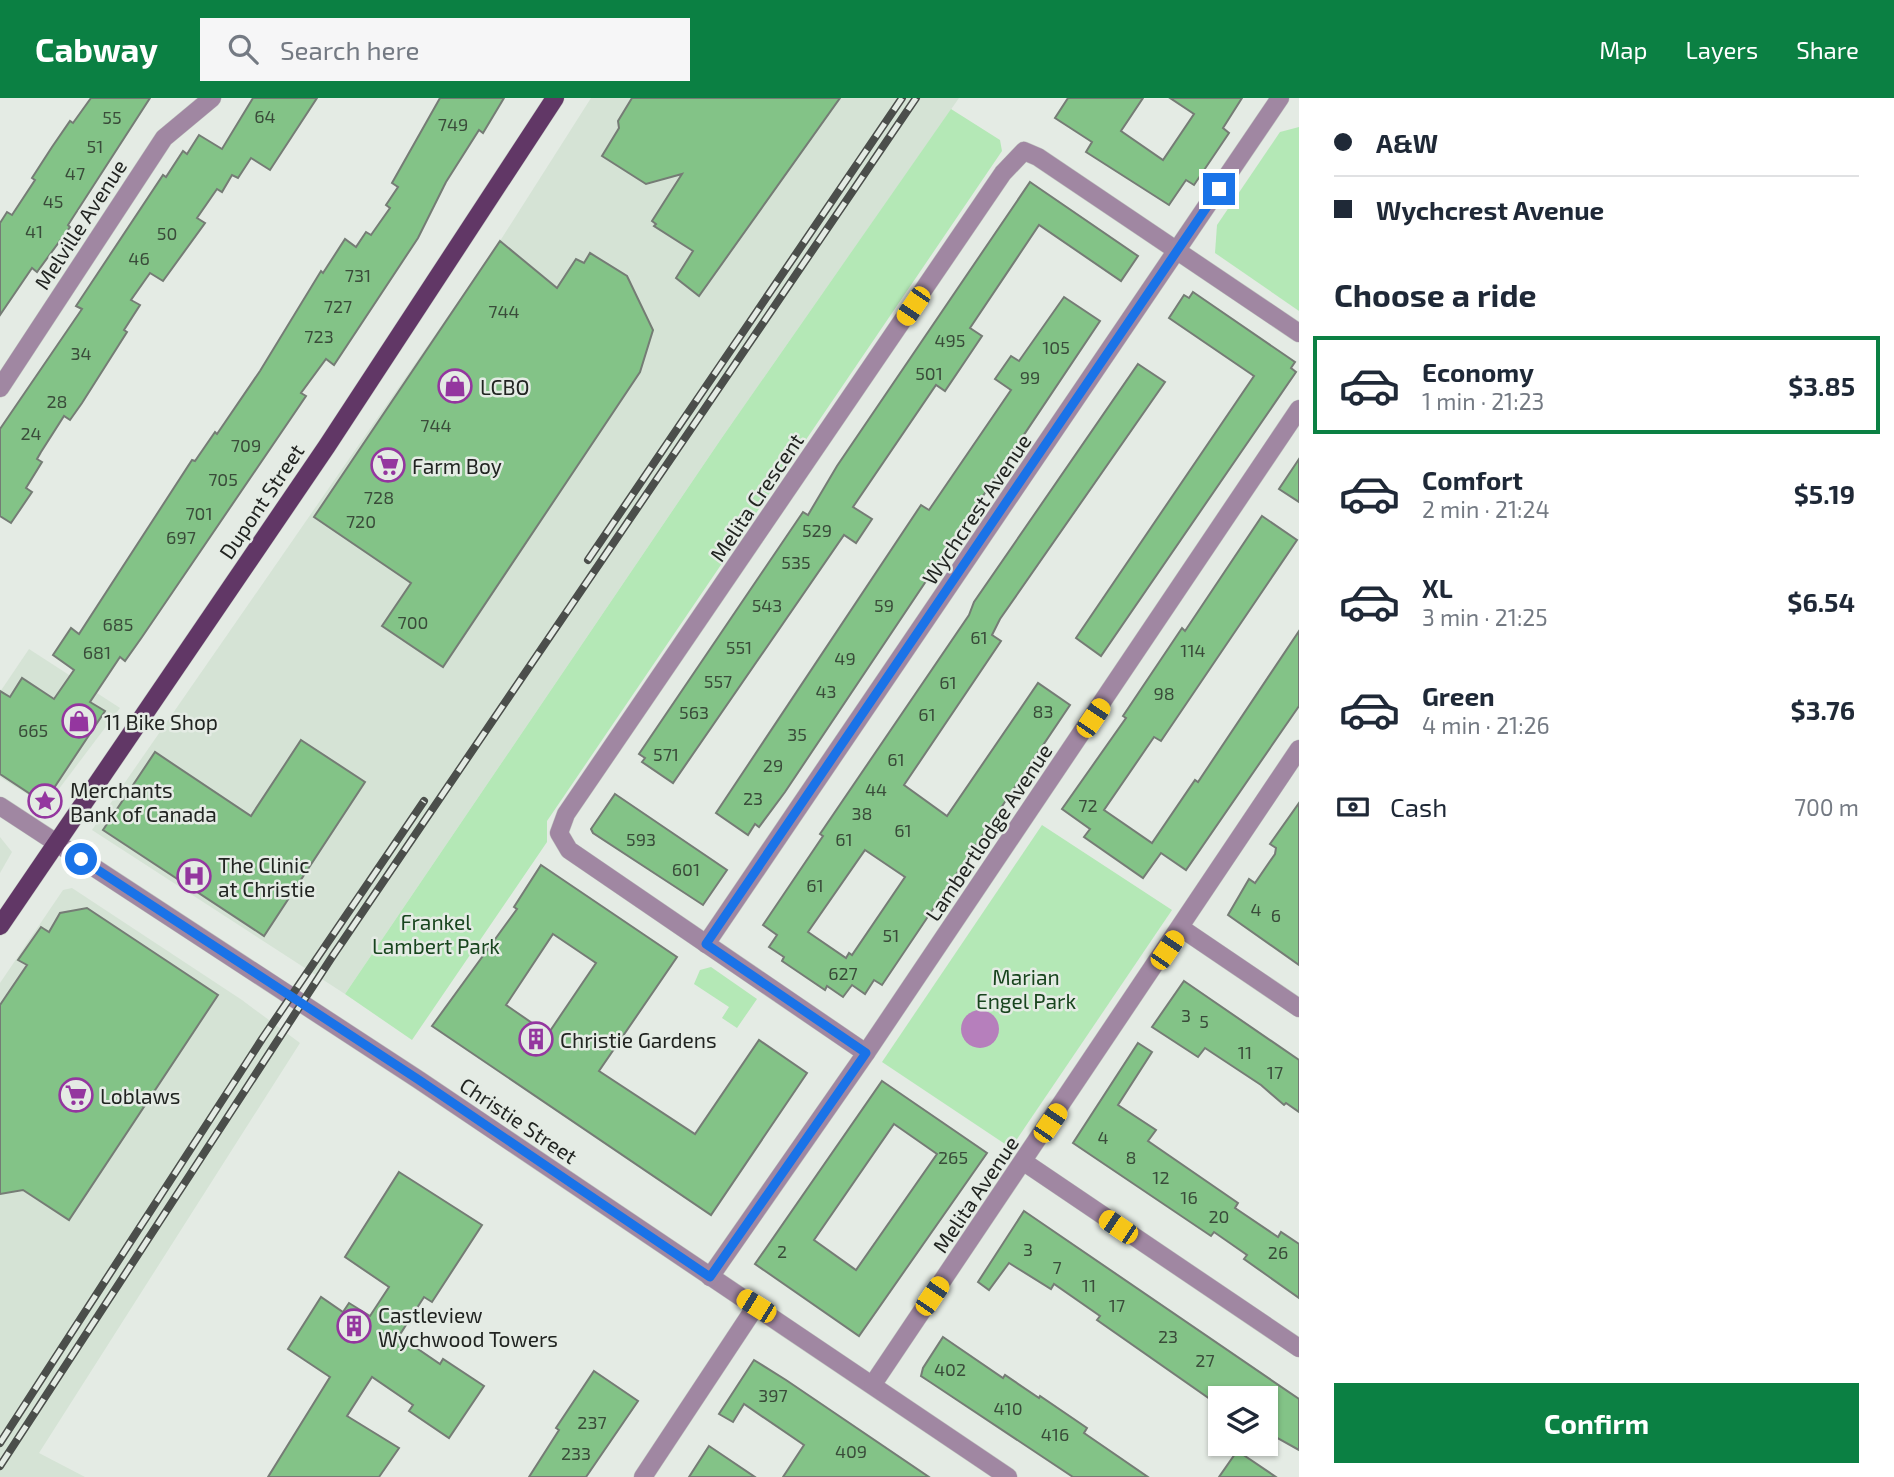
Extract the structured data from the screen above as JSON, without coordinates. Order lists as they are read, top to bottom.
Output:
{
  "streets": {
    "main road": ["Dupont Street"],
    "street": [
      "Melville Avenue",
      "Melita Crescent",
      "Wychcrest Avenue",
      "Lambertlodge Avenue",
      "Christie Street",
      "Melita Avenue"
    ]
  },
  "crossings": [
    ["Melita Crescent", "Wychcrest Avenue"],
    ["Melita Crescent", "Lambertlodge Avenue"],
    ["Dupont Street", "Christie Street"],
    ["Lambertlodge Avenue", "Christie Street"],
    ["Christie Street", "Melita Avenue"]
  ],
  "parks": ["Frankel Lambert Park", "Marian Engel Park"],
  "places": {
    "shop": ["LCBO", "11 Bike Shop"],
    "supermarket": ["Farm Boy", "Loblaws"],
    "place": ["Merchants Bank of Canada"],
    "hospital": ["The Clinic at Christie"],
    "building": ["Christie Gardens", "Castleview Wychwood Towers"]
  },
  "house_numbers": [
    "64",
    "55",
    "749",
    "51",
    "47",
    "45",
    "41",
    "50",
    "46",
    "731",
    "727",
    "744",
    "723",
    "495",
    "105",
    "34",
    "501",
    "99",
    "28",
    "744",
    "24",
    "709",
    "705",
    "728",
    "701",
    "720",
    "529",
    "697",
    "535",
    "543",
    "59",
    "700",
    "685",
    "61",
    "551",
    "114",
    "681",
    "49",
    "557",
    "61",
    "43",
    "98",
    "83",
    "563",
    "61",
    "665",
    "35",
    "571",
    "61",
    "29",
    "44",
    "23",
    "72",
    "38",
    "61",
    "593",
    "61",
    "601",
    "61",
    "4",
    "6",
    "51",
    "627",
    "3",
    "5",
    "11",
    "17",
    "4",
    "265",
    "8",
    "12",
    "16",
    "20",
    "3",
    "2",
    "26",
    "7",
    "11",
    "17",
    "23",
    "27",
    "402",
    "397",
    "410",
    "237",
    "416",
    "409",
    "233"
  ],
  "page": {
    "header": "Cabway",
    "search": "Search here",
    "nav": ["Map", "Layers", "Share"],
    "banner": ["A&W", "Wychcrest Avenue"],
    "heading": "Choose a ride",
    "list": [
      {
        "name": "Economy",
        "note": "1 min · 21:23",
        "value": "$3.85"
      },
      {
        "name": "Comfort",
        "note": "2 min · 21:24",
        "value": "$5.19"
      },
      {
        "name": "XL",
        "note": "3 min · 21:25",
        "value": "$6.54"
      },
      {
        "name": "Green",
        "note": "4 min · 21:26",
        "value": "$3.76"
      }
    ],
    "pay": ["Cash", "700 m"],
    "buttons": "Confirm"
  }
}
